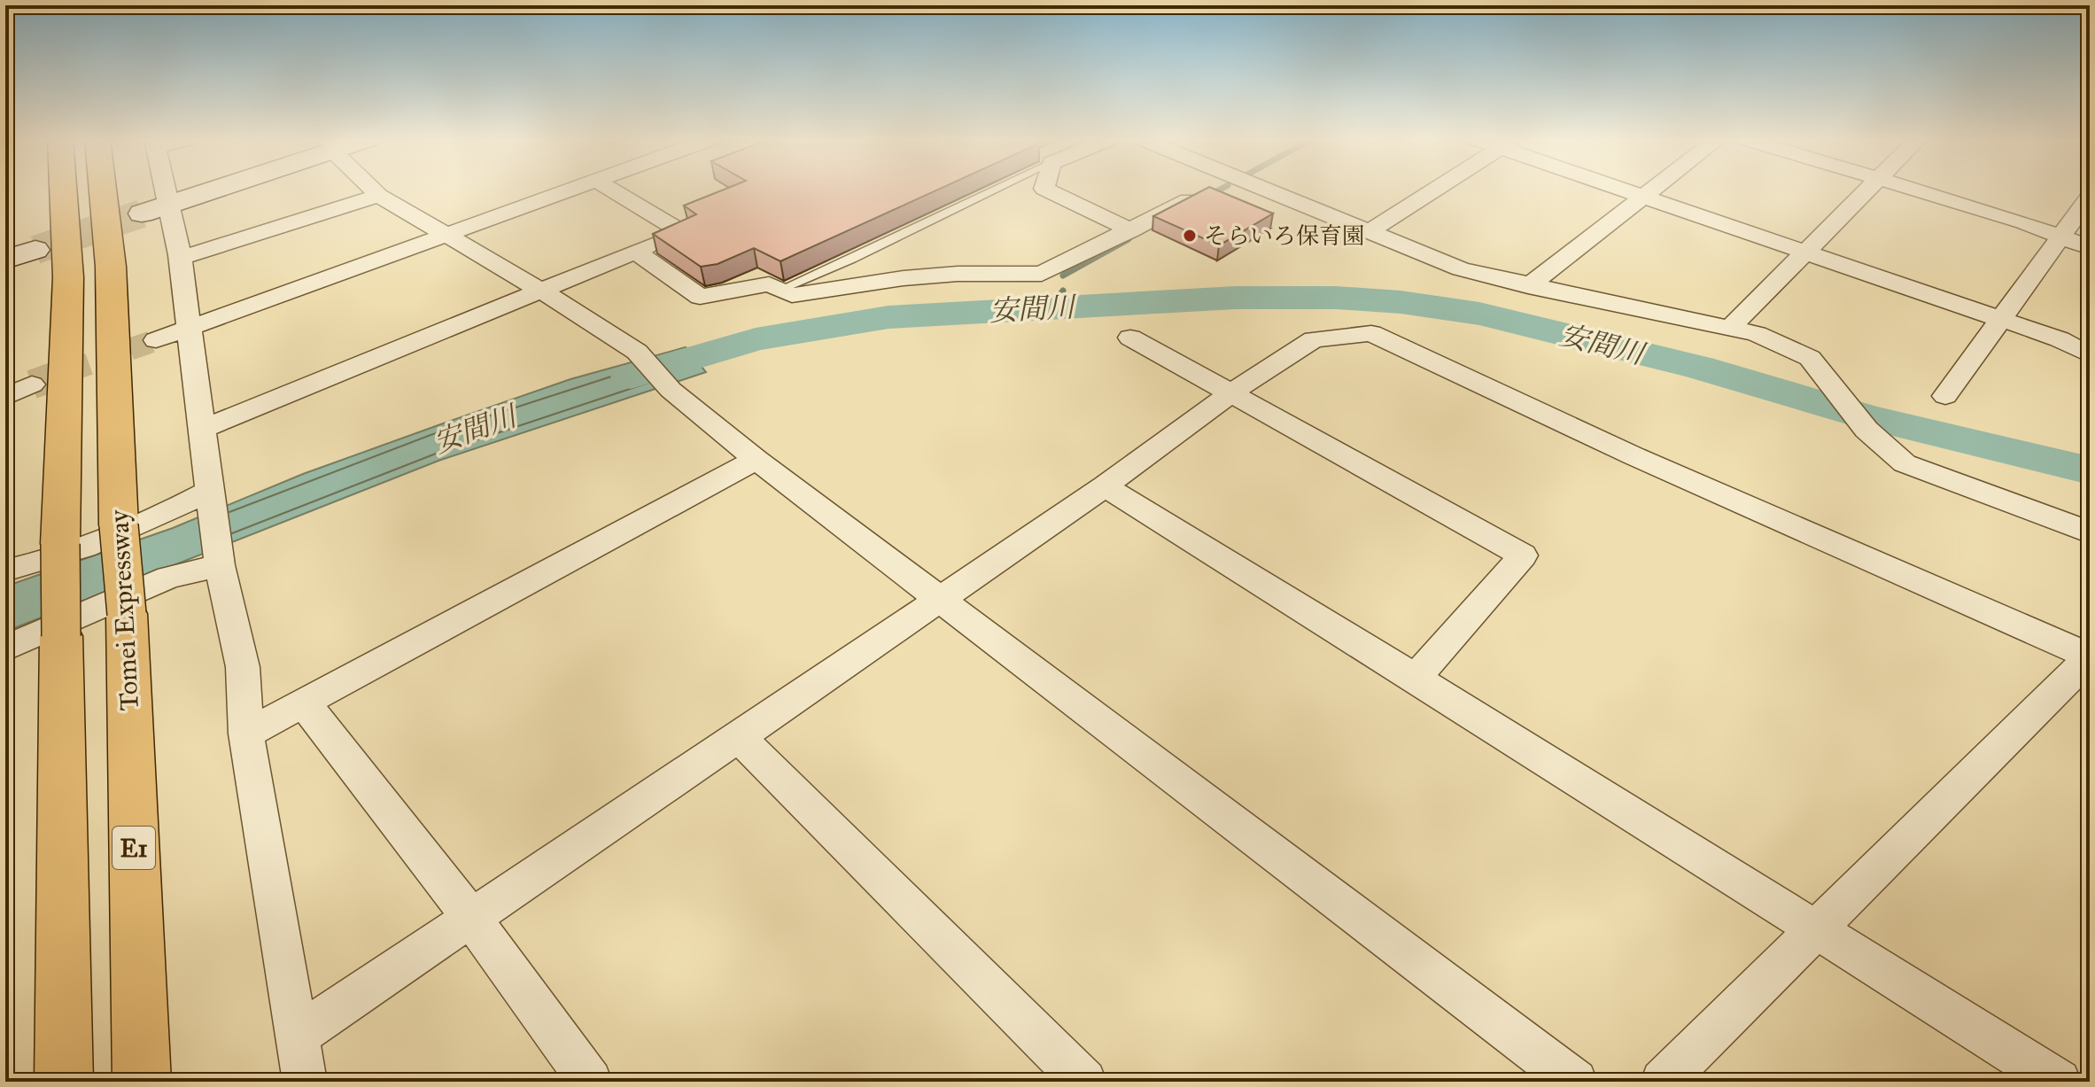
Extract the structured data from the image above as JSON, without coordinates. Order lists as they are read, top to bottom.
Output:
{
  "streets": {
    "highway": ["Tomei Expressway", "E1"]
  },
  "water": ["安間川"],
  "places": ["そらいろ保育園"]
}
